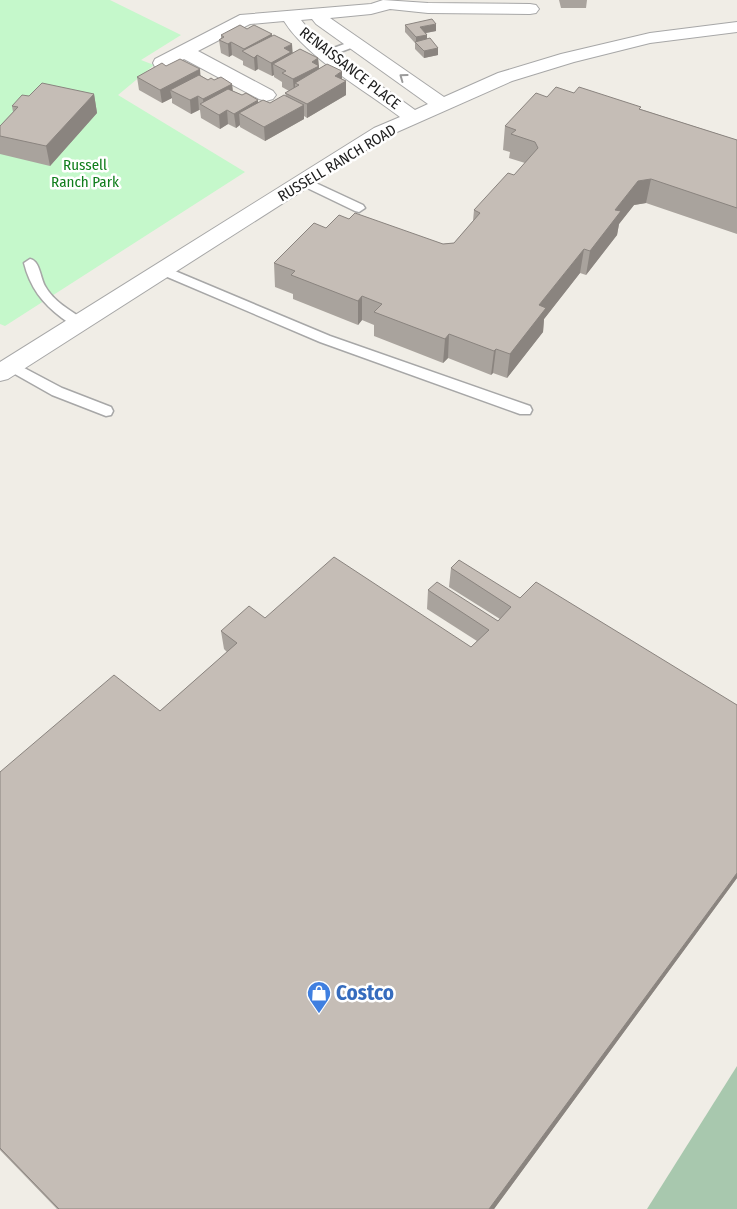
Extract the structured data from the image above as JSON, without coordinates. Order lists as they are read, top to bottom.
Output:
{
  "streets": {
    "street": ["RENAISSANCE PLACE", "RUSSELL RANCH ROAD"]
  },
  "crossings": [
    ["RENAISSANCE PLACE", "RUSSELL RANCH ROAD"]
  ],
  "parks": ["Russell Ranch Park"],
  "places": {
    "shop": ["Costco"]
  }
}
